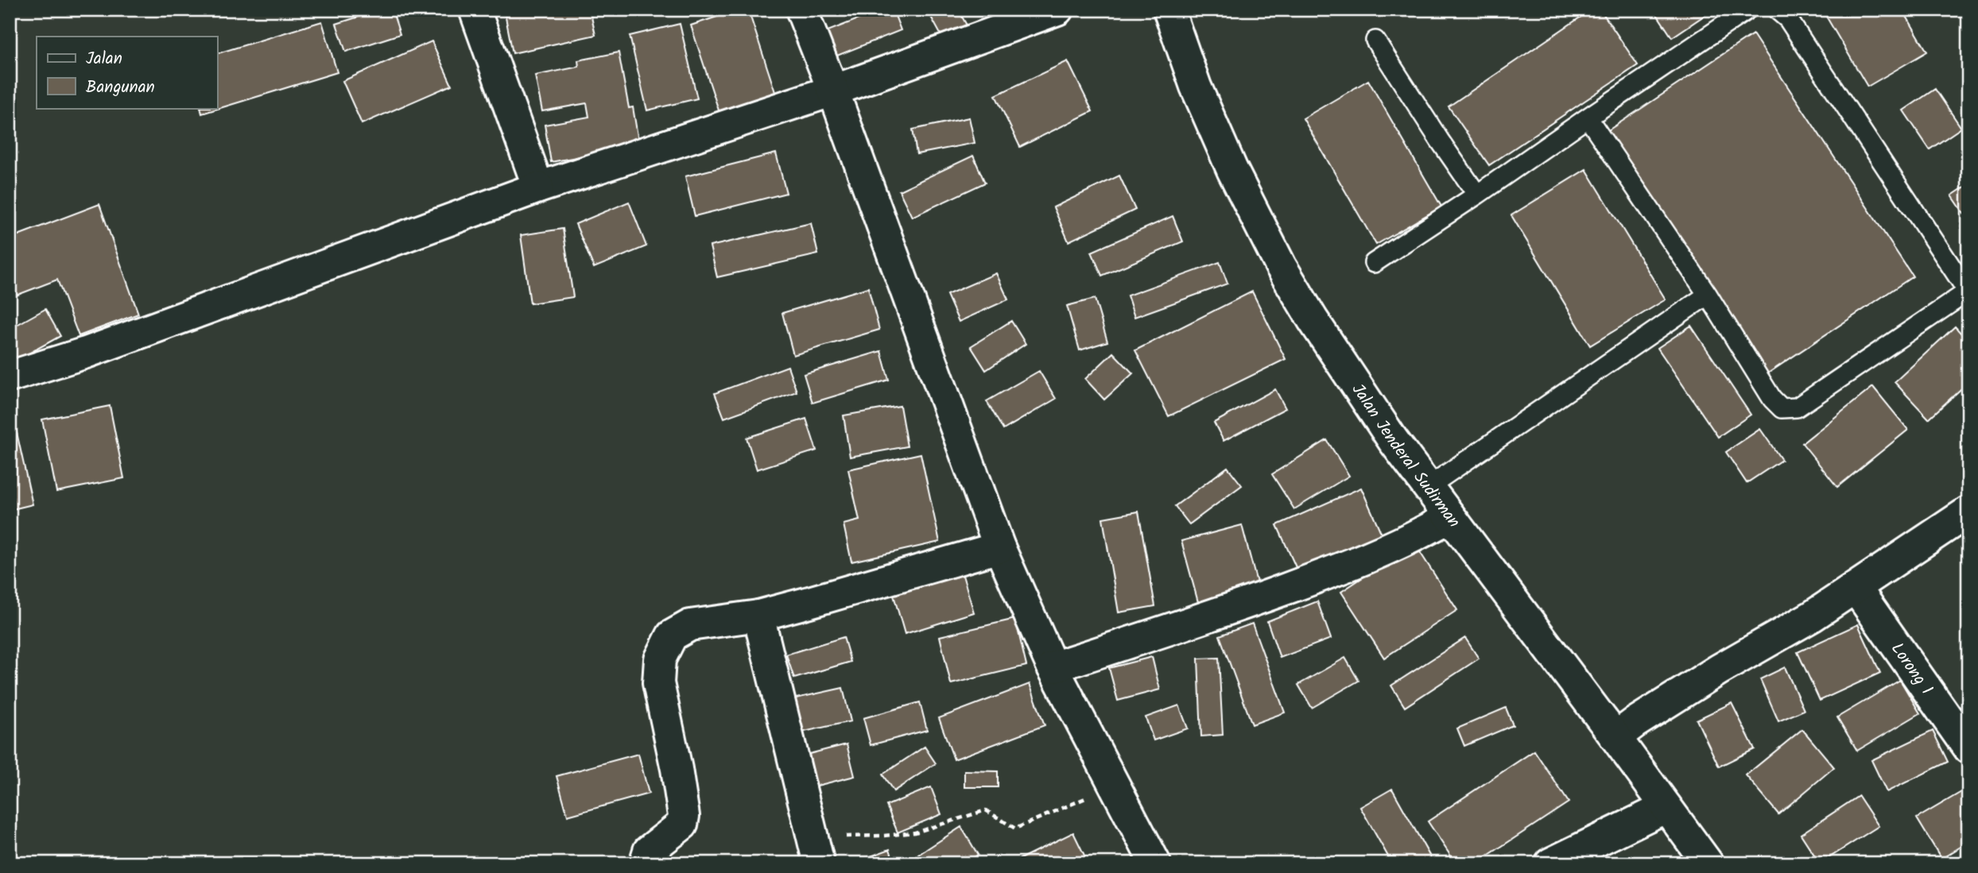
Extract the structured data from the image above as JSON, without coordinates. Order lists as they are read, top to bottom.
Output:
{
  "streets": {
    "main road": ["Jalan Jenderal Sudirman", "Lorong 1"]
  },
  "legend": ["Jalan", "Bangunan"]
}
